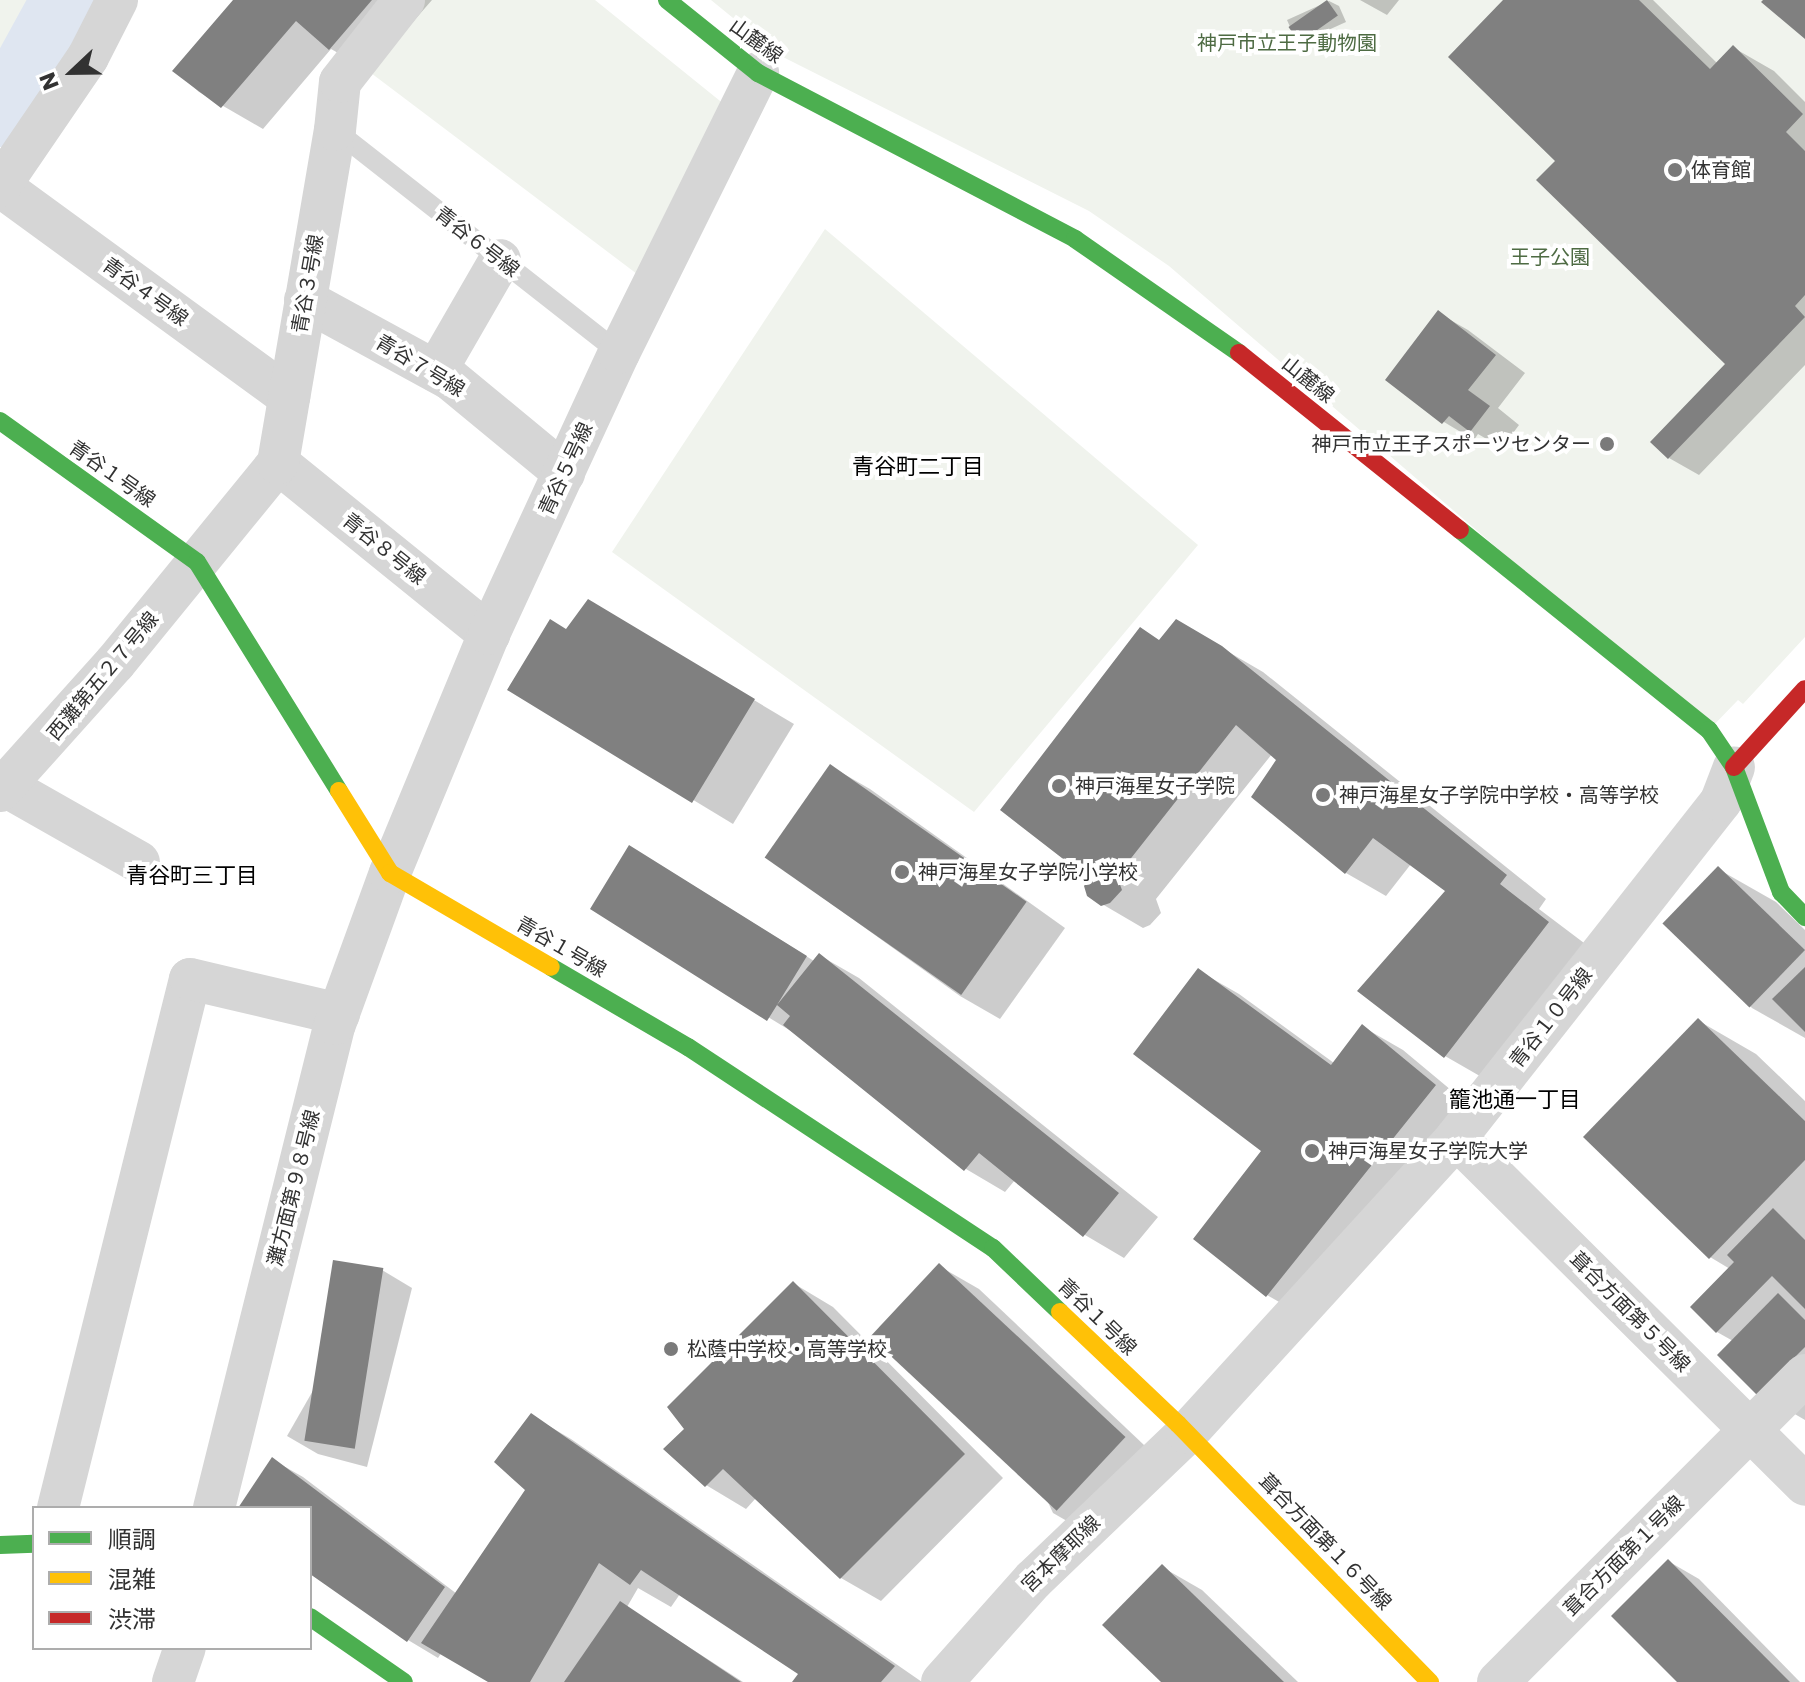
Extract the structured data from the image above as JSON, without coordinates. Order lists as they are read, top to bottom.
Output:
{
  "streets": {
    "street": [
      "山麓線",
      "青谷３号線",
      "青谷４号線",
      "青谷７号線",
      "青谷５号線",
      "青谷１号線",
      "青谷８号線",
      "西灘第五２７号線",
      "青谷１０号線",
      "灘方面第９８号線",
      "葺合方面第５号線",
      "葺合方面第１６号線",
      "宮本摩耶線",
      "葺合方面第１号線"
    ],
    "lane": ["青谷６号線"]
  },
  "crossings": [
    ["山麓線", "青谷５号線"],
    ["山麓線", "青谷１０号線"],
    ["青谷６号線", "青谷３号線"],
    ["青谷６号線", "青谷５号線"],
    ["青谷３号線", "青谷４号線"],
    ["青谷３号線", "青谷７号線"],
    ["青谷３号線", "青谷１号線"],
    ["青谷３号線", "青谷８号線"],
    ["青谷３号線", "西灘第五２７号線"],
    ["青谷７号線", "青谷５号線"],
    ["青谷５号線", "青谷１号線"],
    ["青谷５号線", "青谷８号線"],
    ["青谷５号線", "灘方面第９８号線"],
    ["青谷１号線", "西灘第五２７号線"],
    ["青谷１号線", "青谷１０号線"],
    ["青谷１号線", "灘方面第９８号線"],
    ["青谷１号線", "葺合方面第１６号線"],
    ["青谷１号線", "宮本摩耶線"],
    ["青谷１０号線", "葺合方面第５号線"],
    ["青谷１０号線", "葺合方面第１６号線"],
    ["青谷１０号線", "宮本摩耶線"],
    ["葺合方面第５号線", "葺合方面第１号線"],
    ["葺合方面第１６号線", "宮本摩耶線"]
  ],
  "districts": ["青谷町二丁目", "青谷町三丁目", "籠池通一丁目"],
  "parks": ["神戸市立王子動物園", "王子公園"],
  "places": [
    "体育館",
    "神戸市立王子スポーツセンター",
    "神戸海星女子学院",
    "神戸海星女子学院中学校・高等学校",
    "神戸海星女子学院小学校",
    "神戸海星女子学院大学",
    "松蔭中学校・高等学校"
  ],
  "legend": ["順調", "混雑", "渋滞"],
  "north": "left"
}
